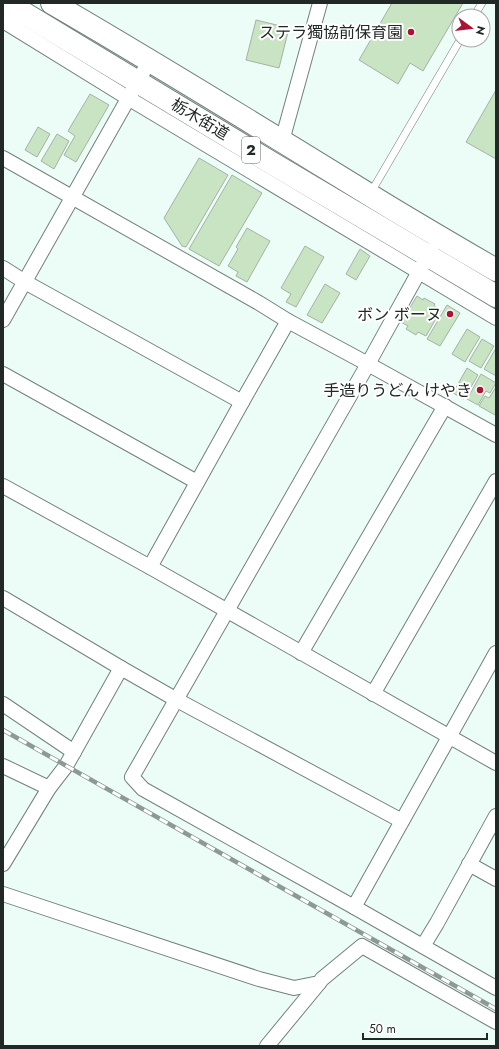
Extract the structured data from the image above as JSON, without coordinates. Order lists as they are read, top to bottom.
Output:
{
  "streets": {
    "main road": ["栃木街道", "2"]
  },
  "places": ["ステラ獨協前保育園", "ボン ボーヌ", "手造りうどん けやき"],
  "scale_bar": "50 m",
  "north": "right"
}
